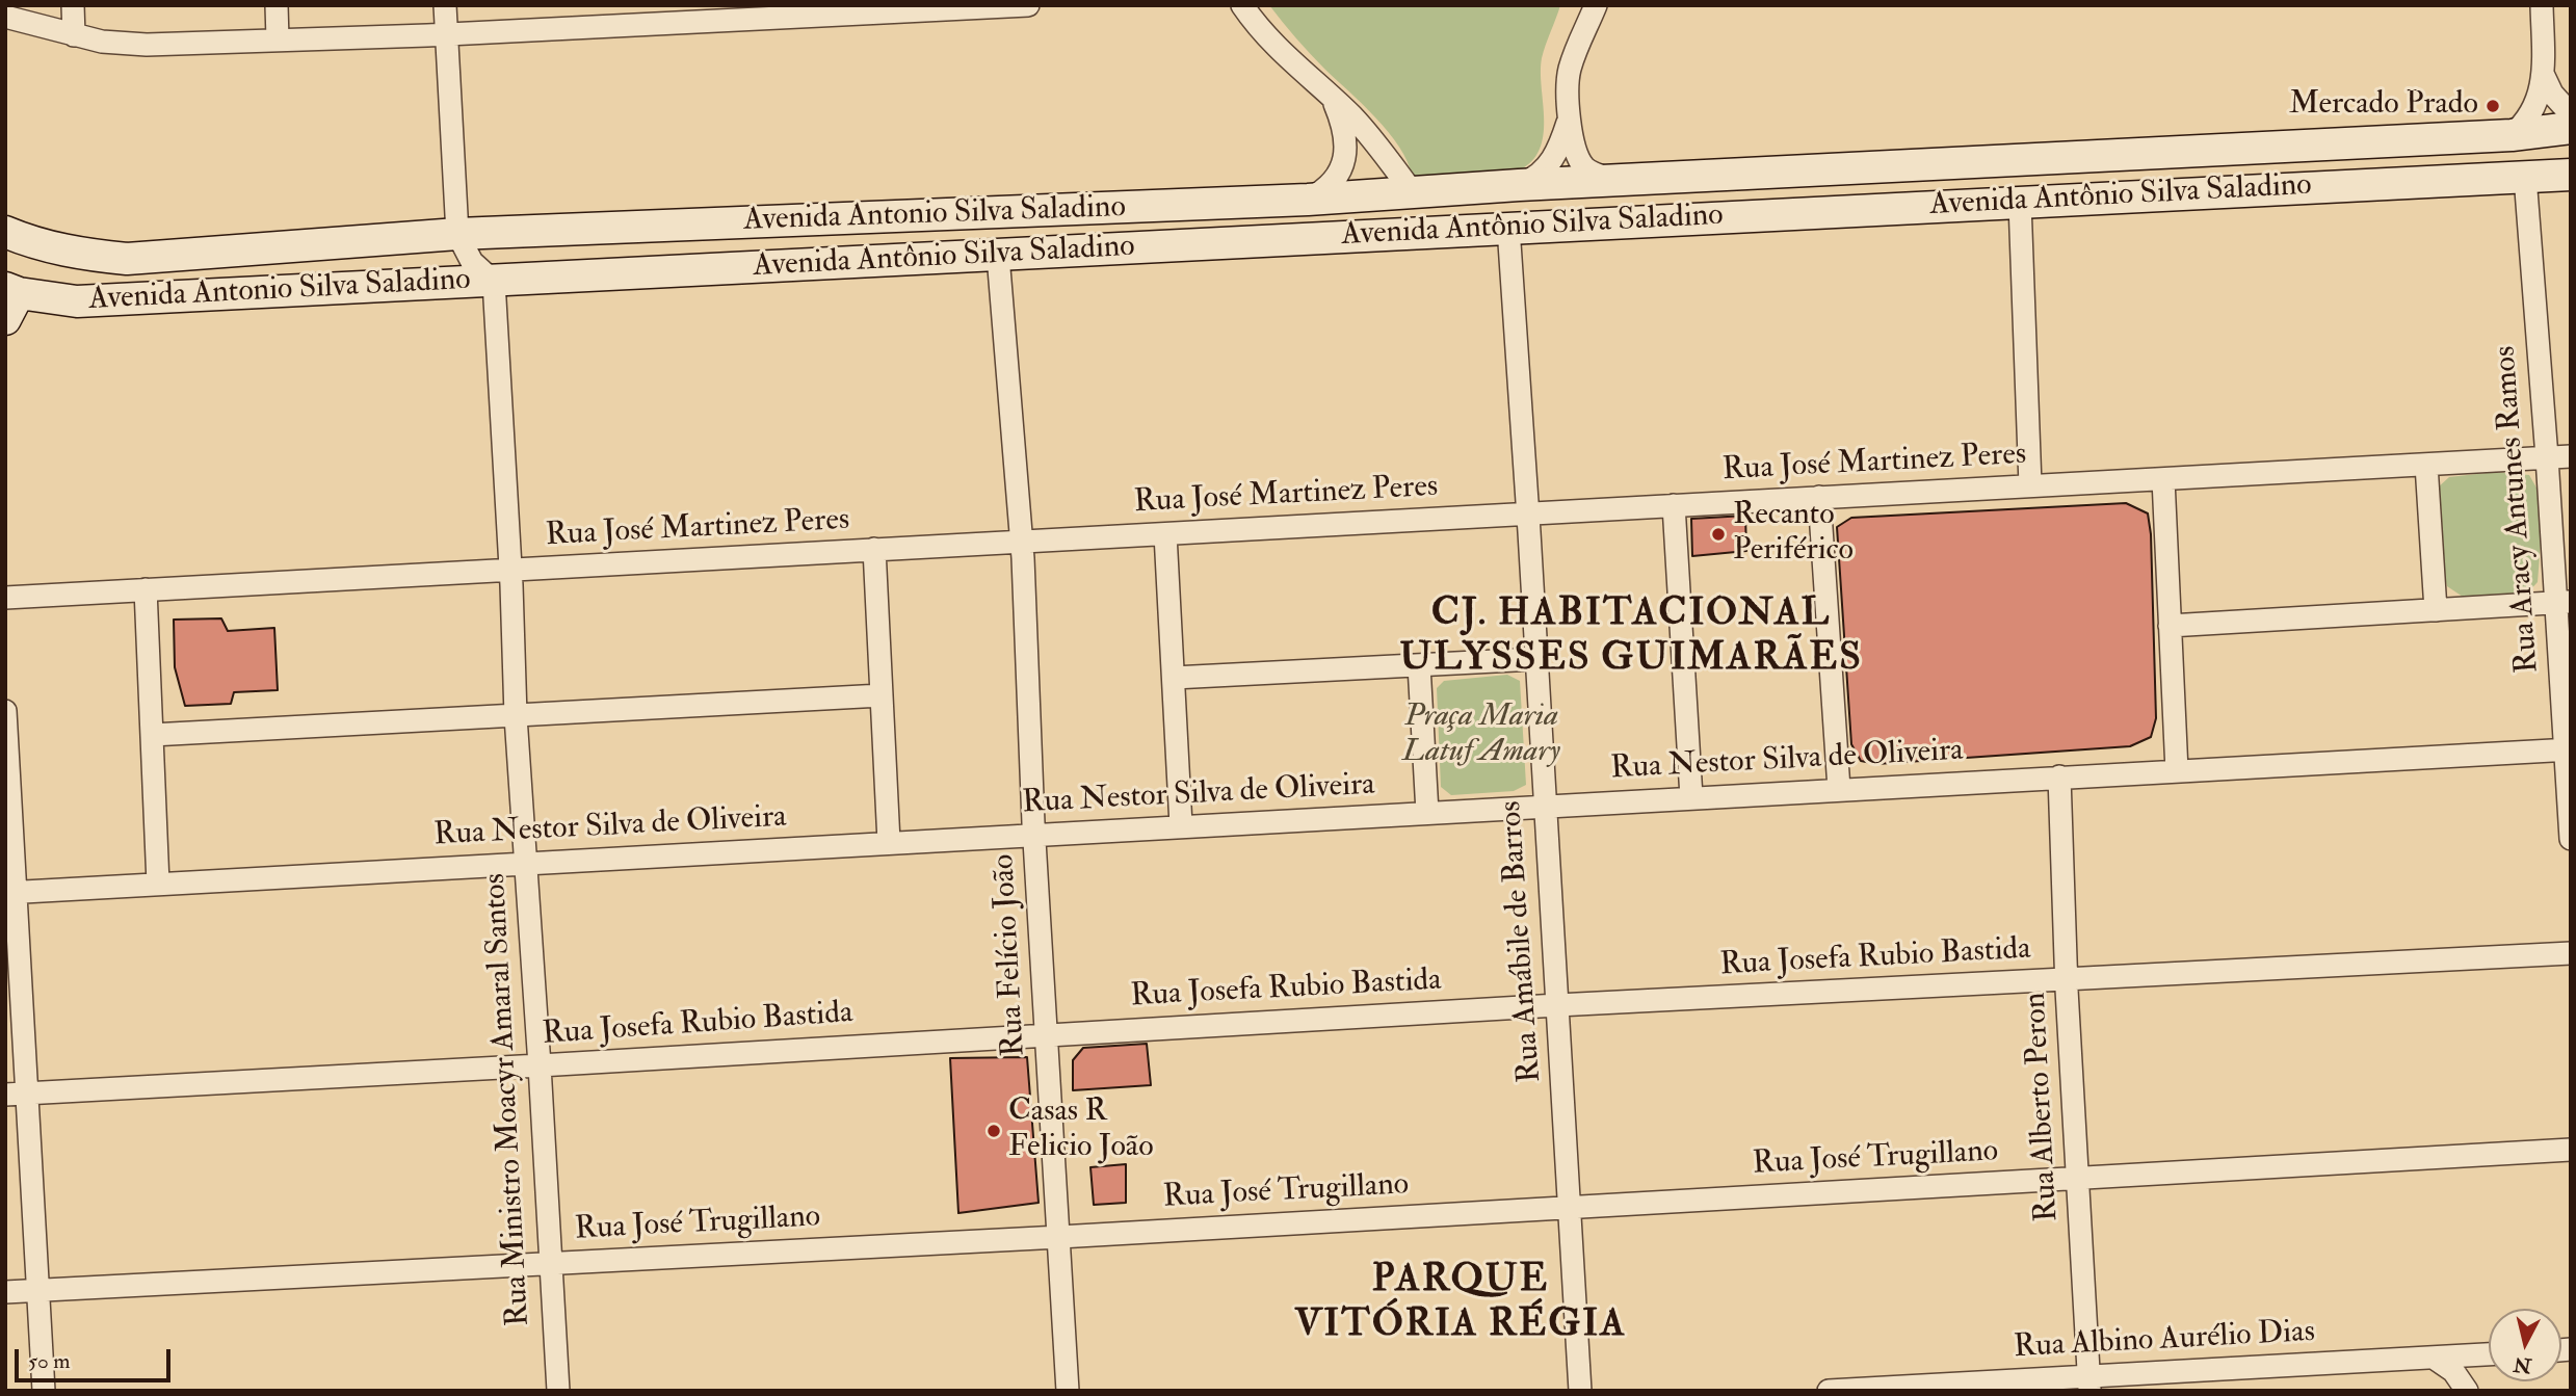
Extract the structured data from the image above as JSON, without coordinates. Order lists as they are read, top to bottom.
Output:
{
  "streets": {
    "main road": ["Avenida Antônio Silva Saladino", "Avenida Antonio Silva Saladino"],
    "street": [
      "Rua José Martinez Peres",
      "Rua Aracy Antunes Ramos",
      "Rua Nestor Silva de Oliveira",
      "Rua Amábile de Barros",
      "Rua Felício João",
      "Rua Josefa Rubio Bastida",
      "Rua Ministro Moacyr Amaral Santos",
      "Rua Alberto Peron",
      "Rua José Trugillano",
      "Rua Albino Aurélio Dias"
    ]
  },
  "crossings": [
    ["Avenida Antônio Silva Saladino", "Avenida Antonio Silva Saladino"],
    ["Avenida Antônio Silva Saladino", "Rua Aracy Antunes Ramos"],
    ["Avenida Antônio Silva Saladino", "Rua Amábile de Barros"],
    ["Avenida Antônio Silva Saladino", "Rua Felício João"],
    ["Avenida Antônio Silva Saladino", "Rua Ministro Moacyr Amaral Santos"],
    ["Avenida Antonio Silva Saladino", "Rua Ministro Moacyr Amaral Santos"],
    ["Rua José Martinez Peres", "Rua Aracy Antunes Ramos"],
    ["Rua José Martinez Peres", "Rua Amábile de Barros"],
    ["Rua José Martinez Peres", "Rua Felício João"],
    ["Rua José Martinez Peres", "Rua Ministro Moacyr Amaral Santos"],
    ["Rua Aracy Antunes Ramos", "Rua Nestor Silva de Oliveira"],
    ["Rua Nestor Silva de Oliveira", "Rua Amábile de Barros"],
    ["Rua Nestor Silva de Oliveira", "Rua Felício João"],
    ["Rua Nestor Silva de Oliveira", "Rua Ministro Moacyr Amaral Santos"],
    ["Rua Nestor Silva de Oliveira", "Rua Alberto Peron"],
    ["Rua Amábile de Barros", "Rua Josefa Rubio Bastida"],
    ["Rua Amábile de Barros", "Rua José Trugillano"],
    ["Rua Felício João", "Rua Josefa Rubio Bastida"],
    ["Rua Felício João", "Rua José Trugillano"],
    ["Rua Josefa Rubio Bastida", "Rua Ministro Moacyr Amaral Santos"],
    ["Rua Josefa Rubio Bastida", "Rua Alberto Peron"],
    ["Rua Ministro Moacyr Amaral Santos", "Rua José Trugillano"],
    ["Rua Alberto Peron", "Rua José Trugillano"],
    ["Rua Alberto Peron", "Rua Albino Aurélio Dias"]
  ],
  "districts": ["CJ. HABITACIONAL ULYSSES GUIMARÃES", "PARQUE VITÓRIA RÉGIA"],
  "parks": ["Praça Maria Latuf Amary"],
  "places": ["Mercado Prado", "Recanto Periférico", "Casas R Felicio João"],
  "scale_bar": "50 m",
  "north": "bottom"
}
